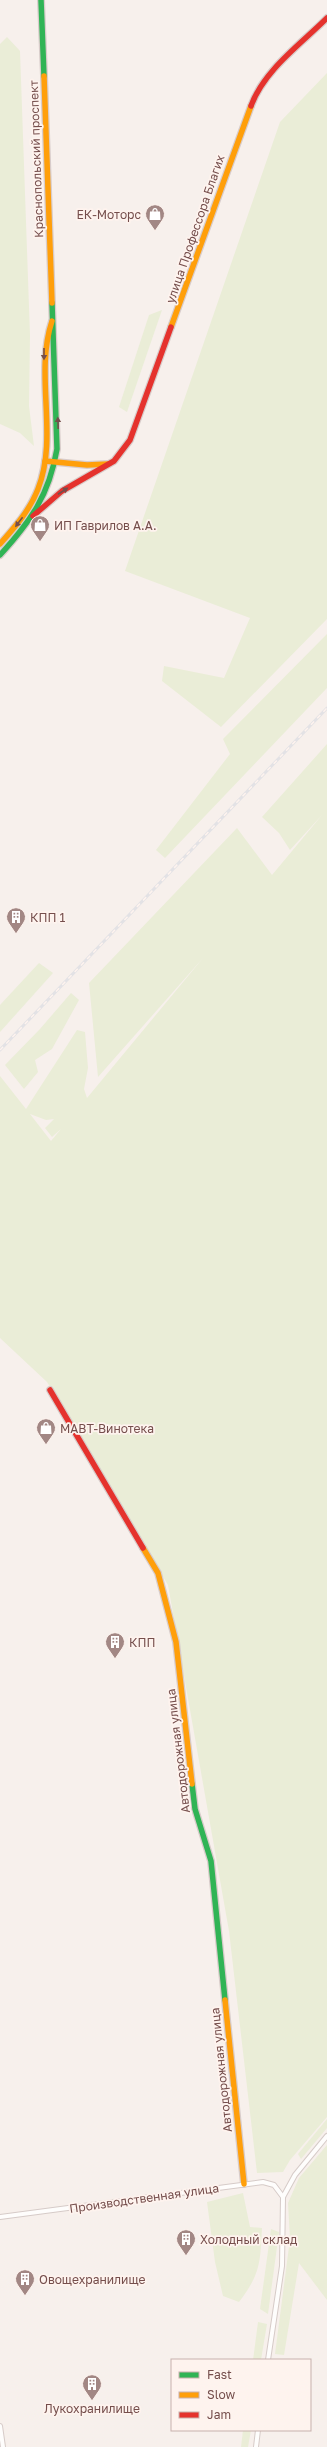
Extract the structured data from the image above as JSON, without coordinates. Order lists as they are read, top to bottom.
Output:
{
  "streets": {
    "street": [
      "Краснопольский проспект",
      "улица Профессора Благих",
      "Автодорожная улица",
      "Производственная улица"
    ]
  },
  "crossings": [
    ["Краснопольский проспект", "улица Профессора Благих"],
    ["Автодорожная улица", "Производственная улица"]
  ],
  "places": {
    "shop": ["ЕК-Моторс", "ИП Гаврилов А.А.", "МАВТ-Винотека"],
    "building": [
      "КПП 1",
      "КПП",
      "Холодный склад",
      "Овощехранилище",
      "Лукохранилище"
    ]
  },
  "legend": ["Fast", "Slow", "Jam"]
}
